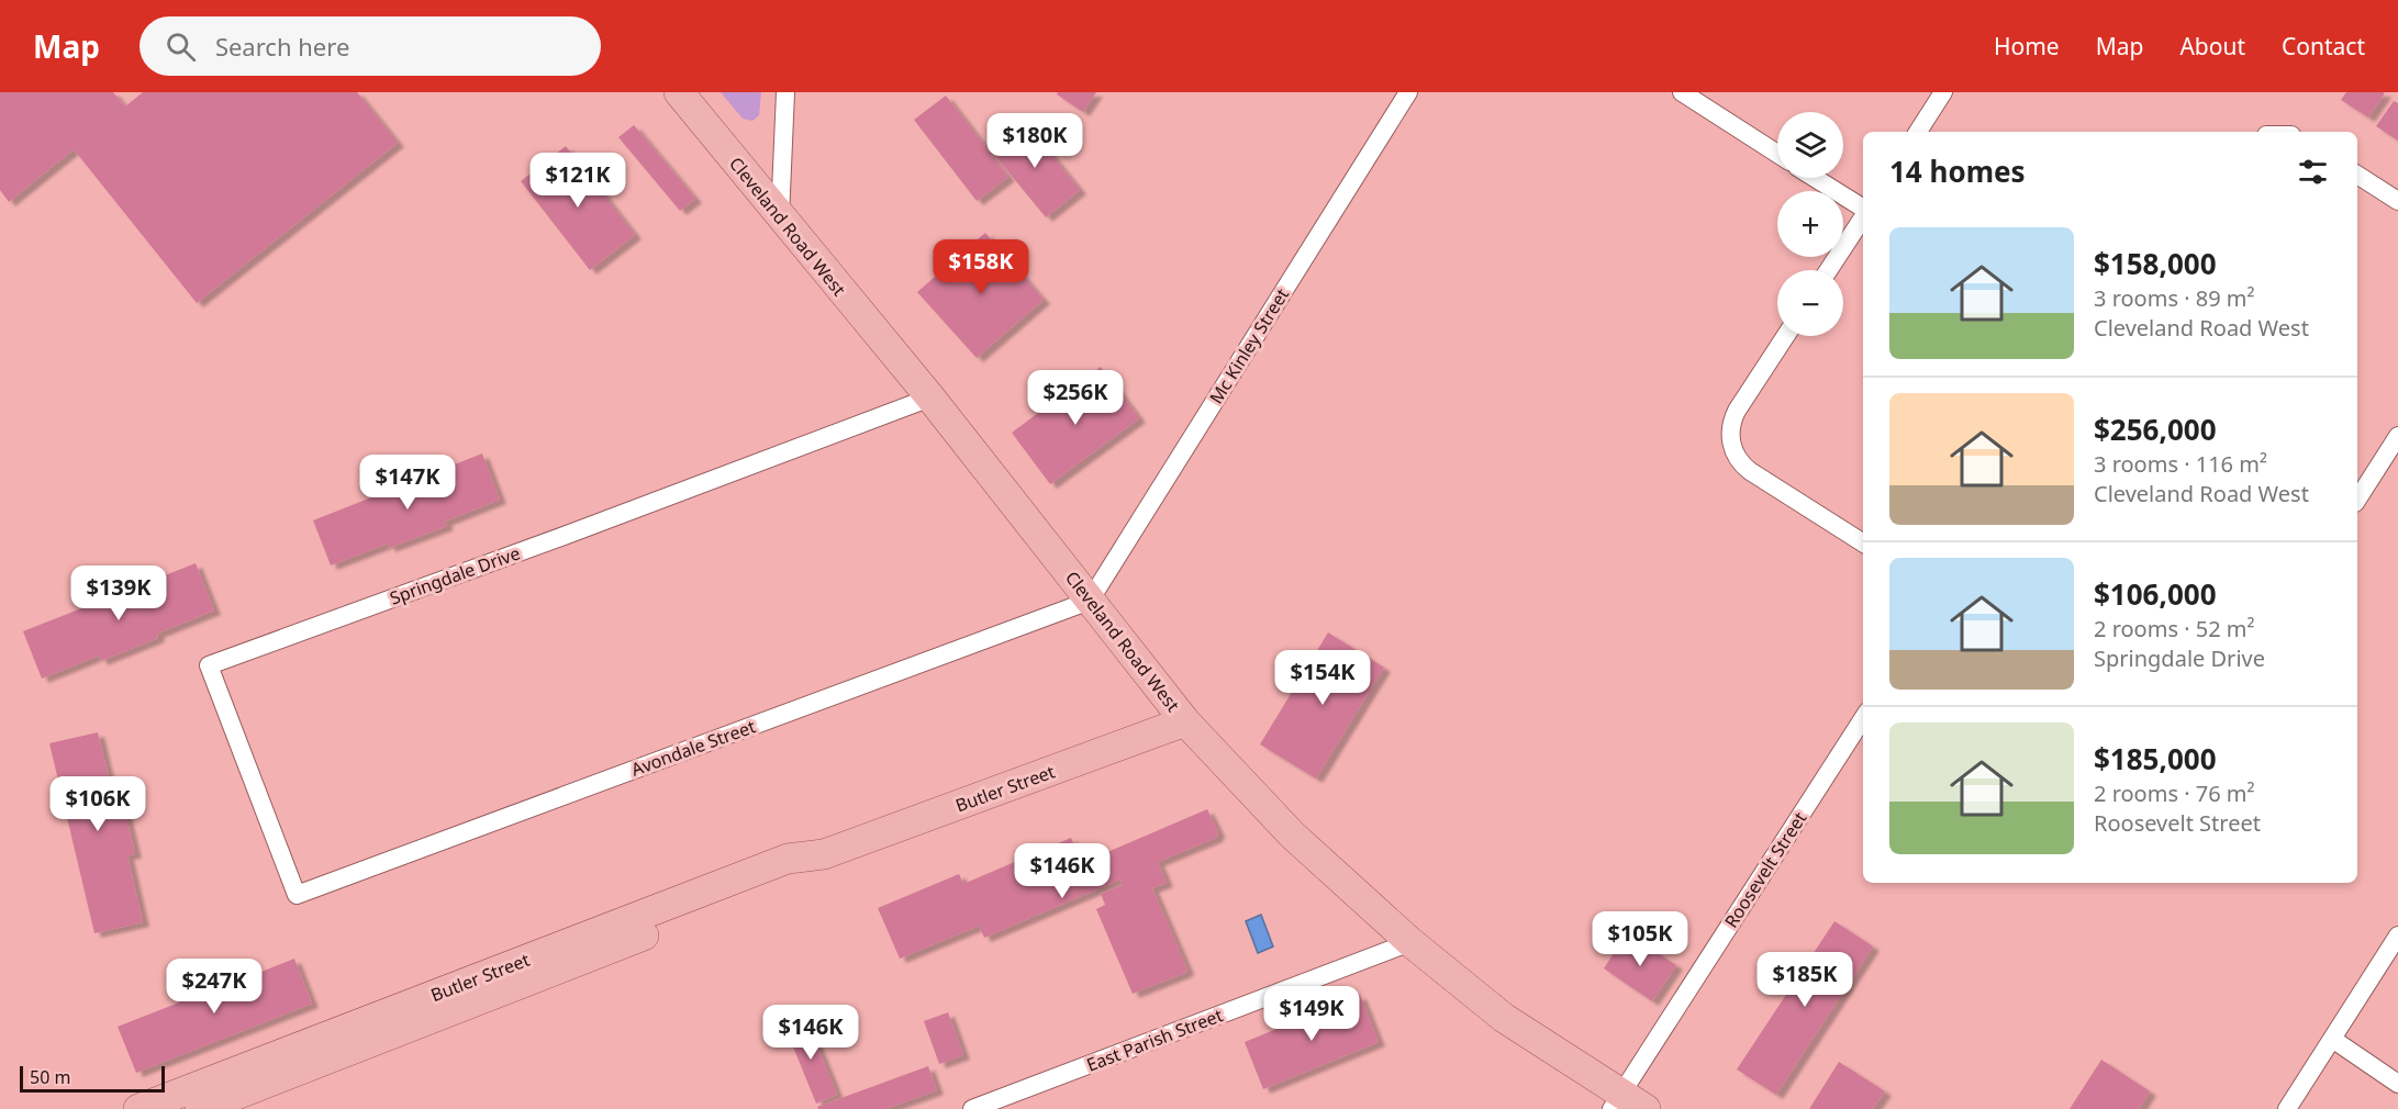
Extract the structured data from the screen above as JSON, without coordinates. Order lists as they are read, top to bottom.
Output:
{
  "streets": {
    "main road": ["Cleveland Road West", "Butler Street"],
    "street": [
      "Mc Kinley Street",
      "Springdale Drive",
      "Avondale Street",
      "Roosevelt Street",
      "East Parish Street"
    ]
  },
  "crossings": [
    ["Cleveland Road West", "Mc Kinley Street"],
    ["Cleveland Road West", "Springdale Drive"],
    ["Cleveland Road West", "Avondale Street"],
    ["Cleveland Road West", "Butler Street"],
    ["Cleveland Road West", "Roosevelt Street"],
    ["Cleveland Road West", "East Parish Street"],
    ["Mc Kinley Street", "Avondale Street"],
    ["Springdale Drive", "Avondale Street"]
  ],
  "scale_bar": "50 m",
  "page": {
    "header": "Map",
    "search": "Search here",
    "nav": [
      "Home",
      "Map",
      "About",
      "Contact"
    ],
    "map_buttons": ["+", "−"],
    "price": [
      "$180K",
      "$121K",
      "$158K",
      "$256K",
      "$147K",
      "$139K",
      "$154K",
      "$106K",
      "$146K",
      "$105K",
      "$185K",
      "$247K",
      "$149K",
      "$146K"
    ],
    "heading": "14 homes",
    "list": [
      {
        "name": "$158,000",
        "note": "3 rooms · 89 m² · Cleveland Road West"
      },
      {
        "name": "$256,000",
        "note": "3 rooms · 116 m² · Cleveland Road West"
      },
      {
        "name": "$106,000",
        "note": "2 rooms · 52 m² · Springdale Drive"
      },
      {
        "name": "$185,000",
        "note": "2 rooms · 76 m² · Roosevelt Street"
      }
    ],
    "scale": "50 m"
  }
}
